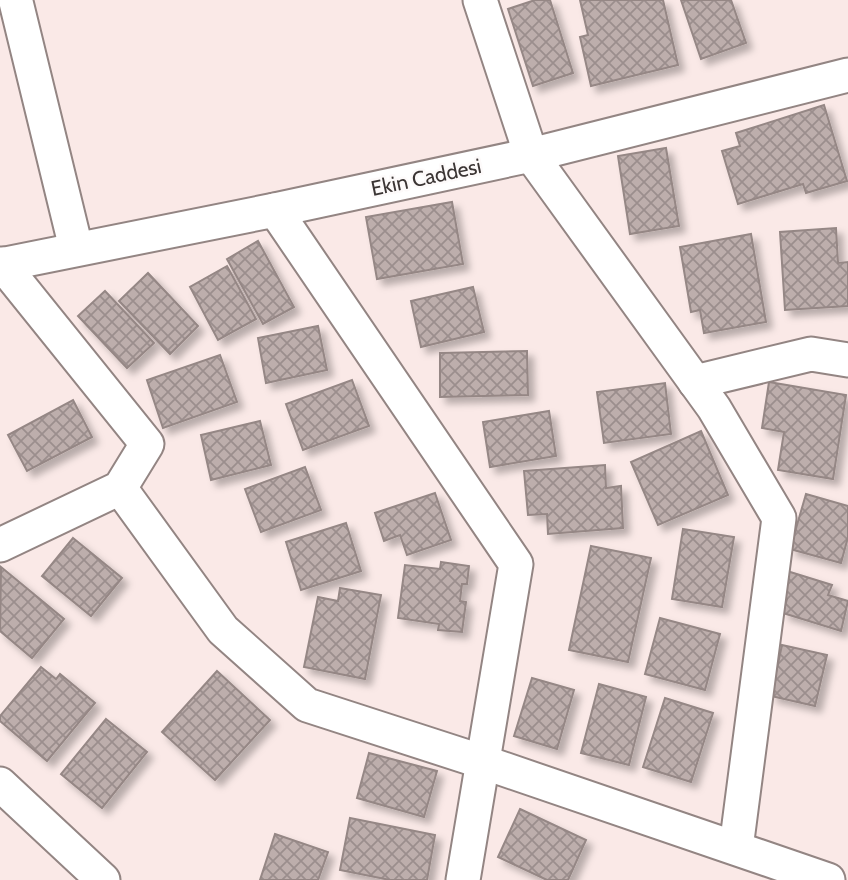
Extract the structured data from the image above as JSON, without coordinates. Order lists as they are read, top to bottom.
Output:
{
  "streets": {
    "street": ["Ekin Caddesi"]
  }
}
